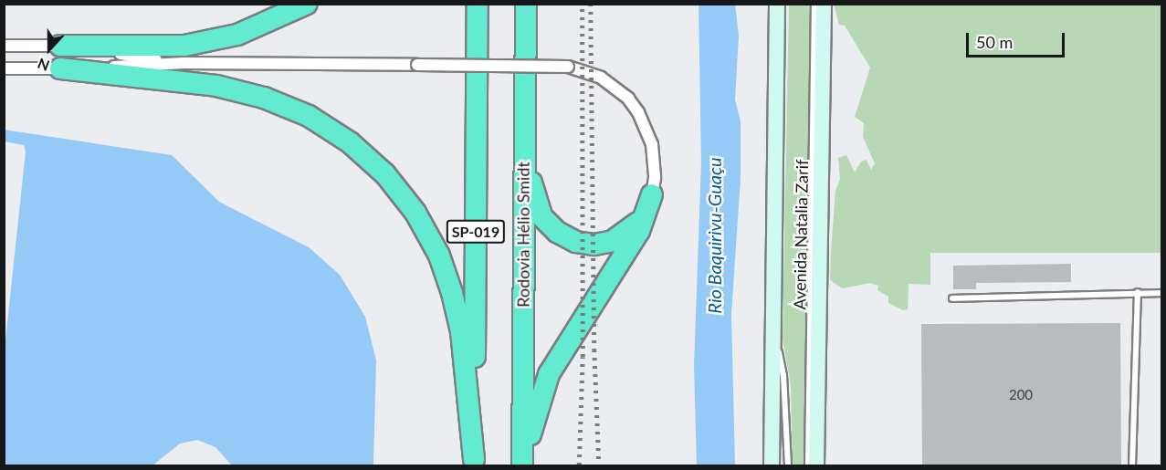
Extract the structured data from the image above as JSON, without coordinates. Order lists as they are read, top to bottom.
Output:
{
  "streets": {
    "highway": ["SP-019", "Rodovia Hélio Smidt"],
    "main road": ["Avenida Natalia Zarif"]
  },
  "water": ["Rio Baquirivu-Guaçu"],
  "house_numbers": ["200"],
  "scale_bar": "50 m",
  "north": "bottom"
}
